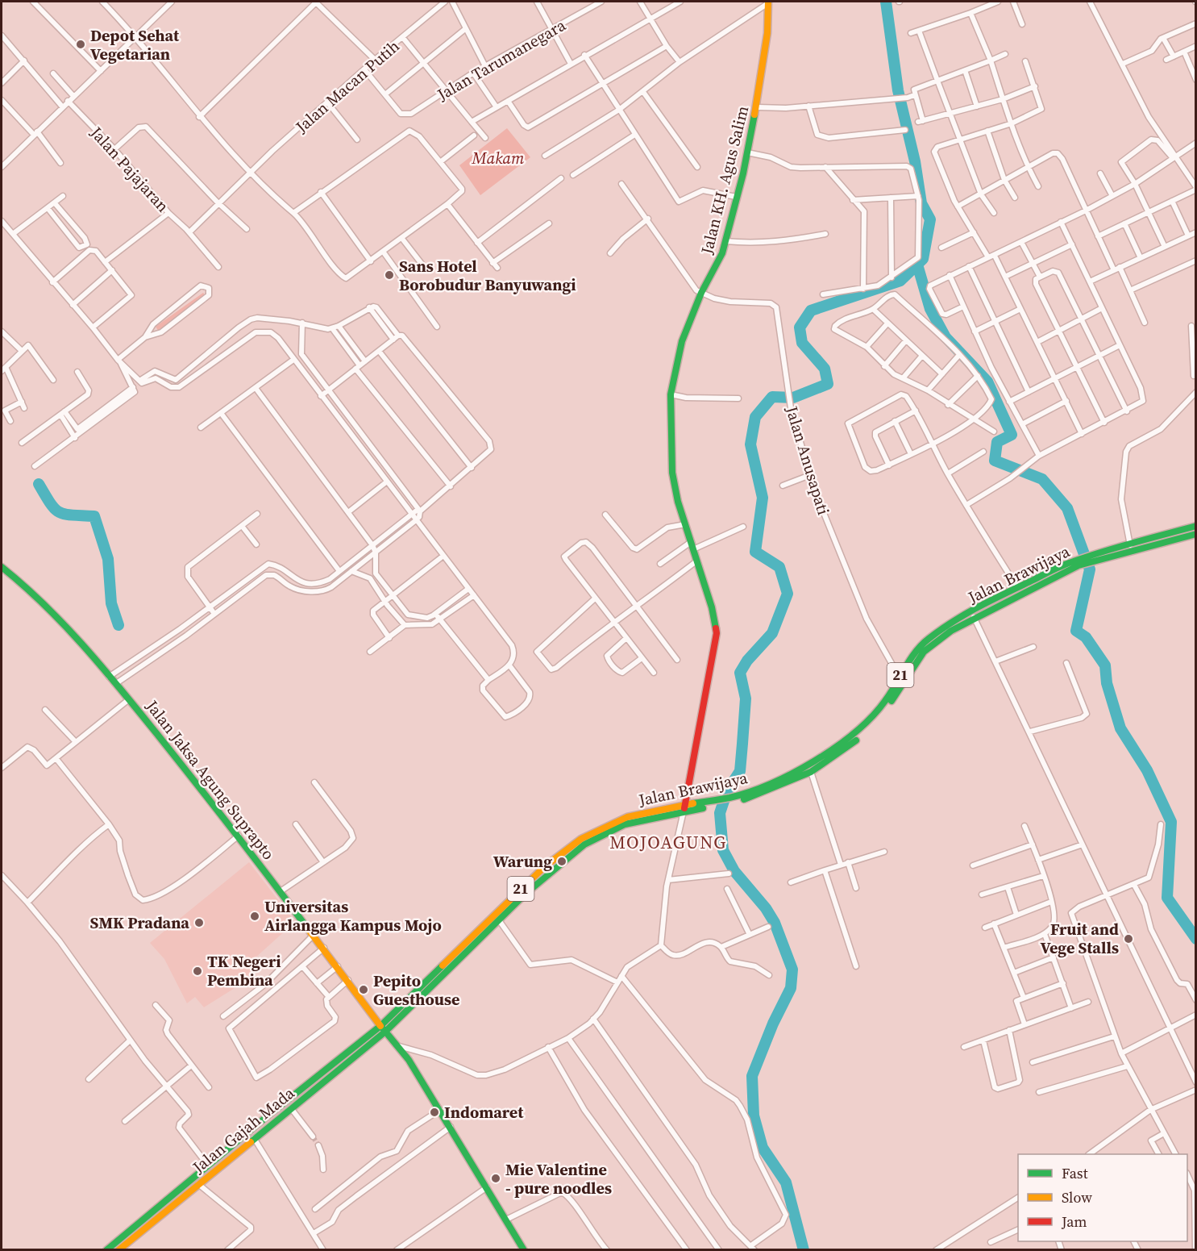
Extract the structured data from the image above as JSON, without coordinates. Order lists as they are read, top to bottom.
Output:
{
  "streets": {
    "main road": [
      "Jalan KH. Agus Salim",
      "Jalan Brawijaya",
      "21",
      "Jalan Jaksa Agung Suprapto",
      "Jalan Gajah Mada"
    ],
    "street": [
      "Jalan Tarumanegara",
      "Jalan Macan Putih",
      "Jalan Pajajaran",
      "Jalan Anusapati"
    ]
  },
  "crossings": [
    ["Jalan Macan Putih", "Jalan Pajajaran"],
    ["Jalan KH. Agus Salim", "Jalan Anusapati"],
    ["Jalan KH. Agus Salim", "Jalan Brawijaya"],
    ["Jalan Anusapati", "Jalan Brawijaya"],
    ["Jalan Brawijaya", "21"],
    ["Jalan Brawijaya", "Jalan Jaksa Agung Suprapto"],
    ["Jalan Brawijaya", "Jalan Gajah Mada"],
    ["21", "Jalan Gajah Mada"],
    ["Jalan Jaksa Agung Suprapto", "Jalan Gajah Mada"]
  ],
  "districts": ["MOJOAGUNG"],
  "parks": ["Makam"],
  "places": [
    "Depot Sehat Vegetarian",
    "Sans Hotel Borobudur Banyuwangi",
    "Warung",
    "Universitas Airlangga Kampus Mojo",
    "SMK Pradana",
    "Fruit and Vege Stalls",
    "TK Negeri Pembina",
    "Pepito Guesthouse",
    "Indomaret",
    "Mie Valentine - pure noodles"
  ],
  "legend": ["Fast", "Slow", "Jam"]
}
